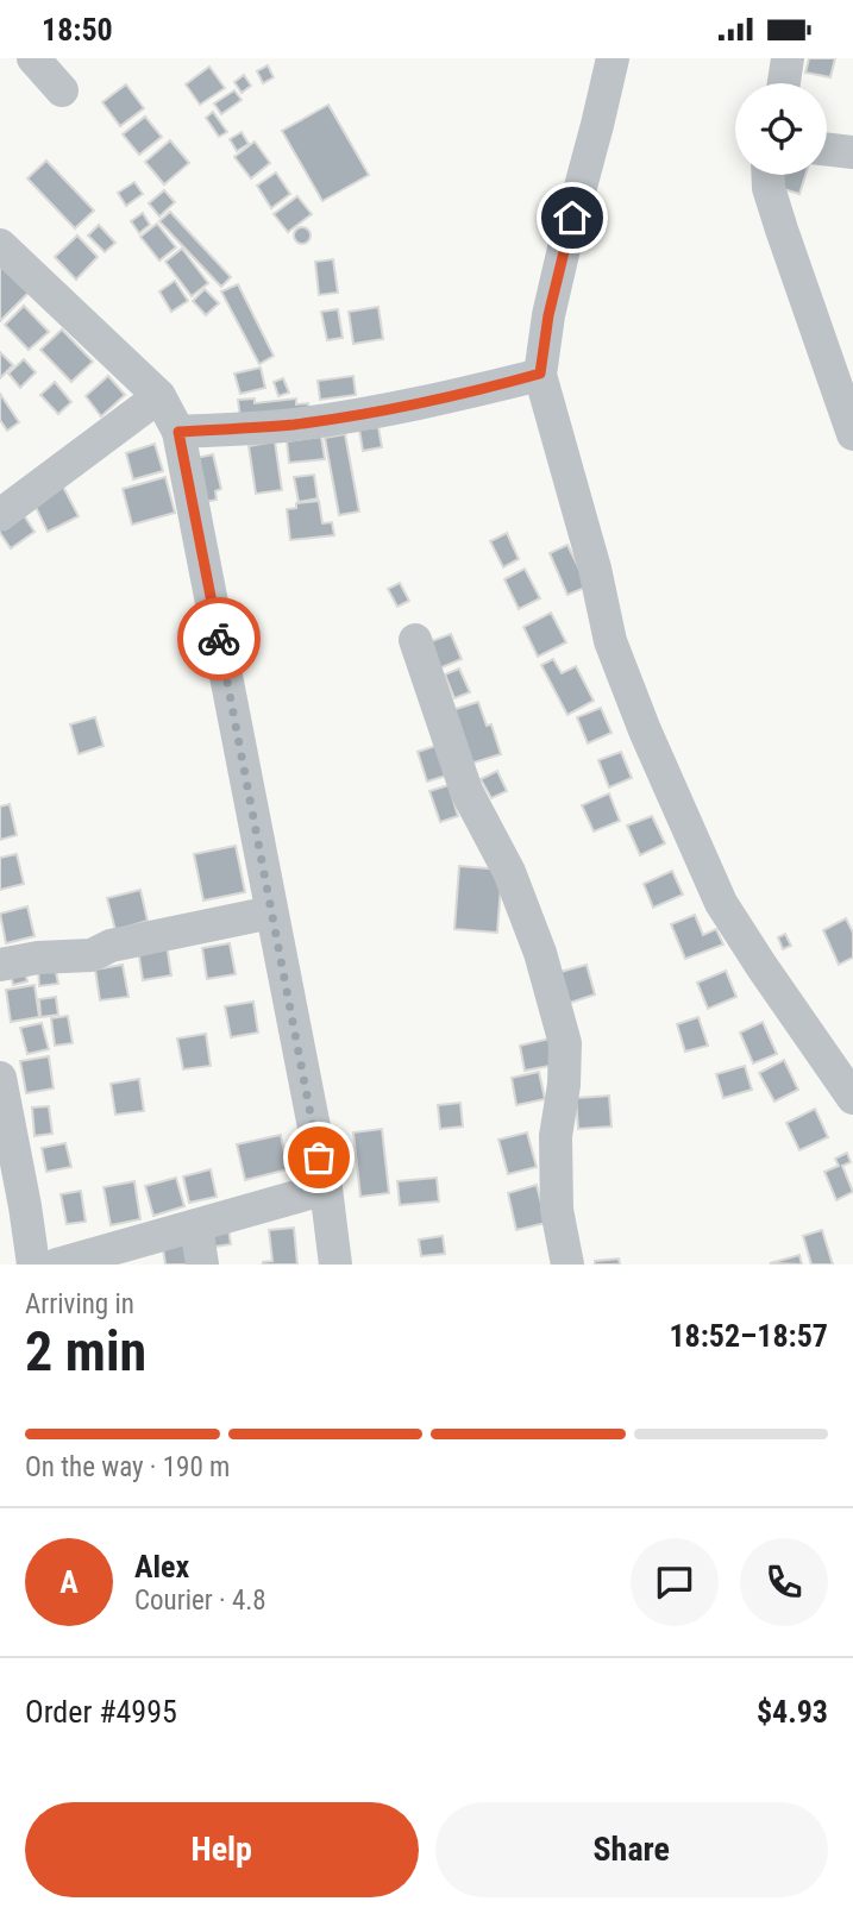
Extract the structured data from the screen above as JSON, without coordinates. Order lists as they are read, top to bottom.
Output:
{
  "page": {
    "status": "18:50",
    "heading": ["2 min", "Arriving in", "18:52–18:57"],
    "panel": [
      "Alex",
      "Courier · 4.8",
      "Order #4995",
      "$4.93"
    ],
    "bar": "On the way · 190 m",
    "round": "A",
    "buttons": ["Help", "Share"]
  }
}
